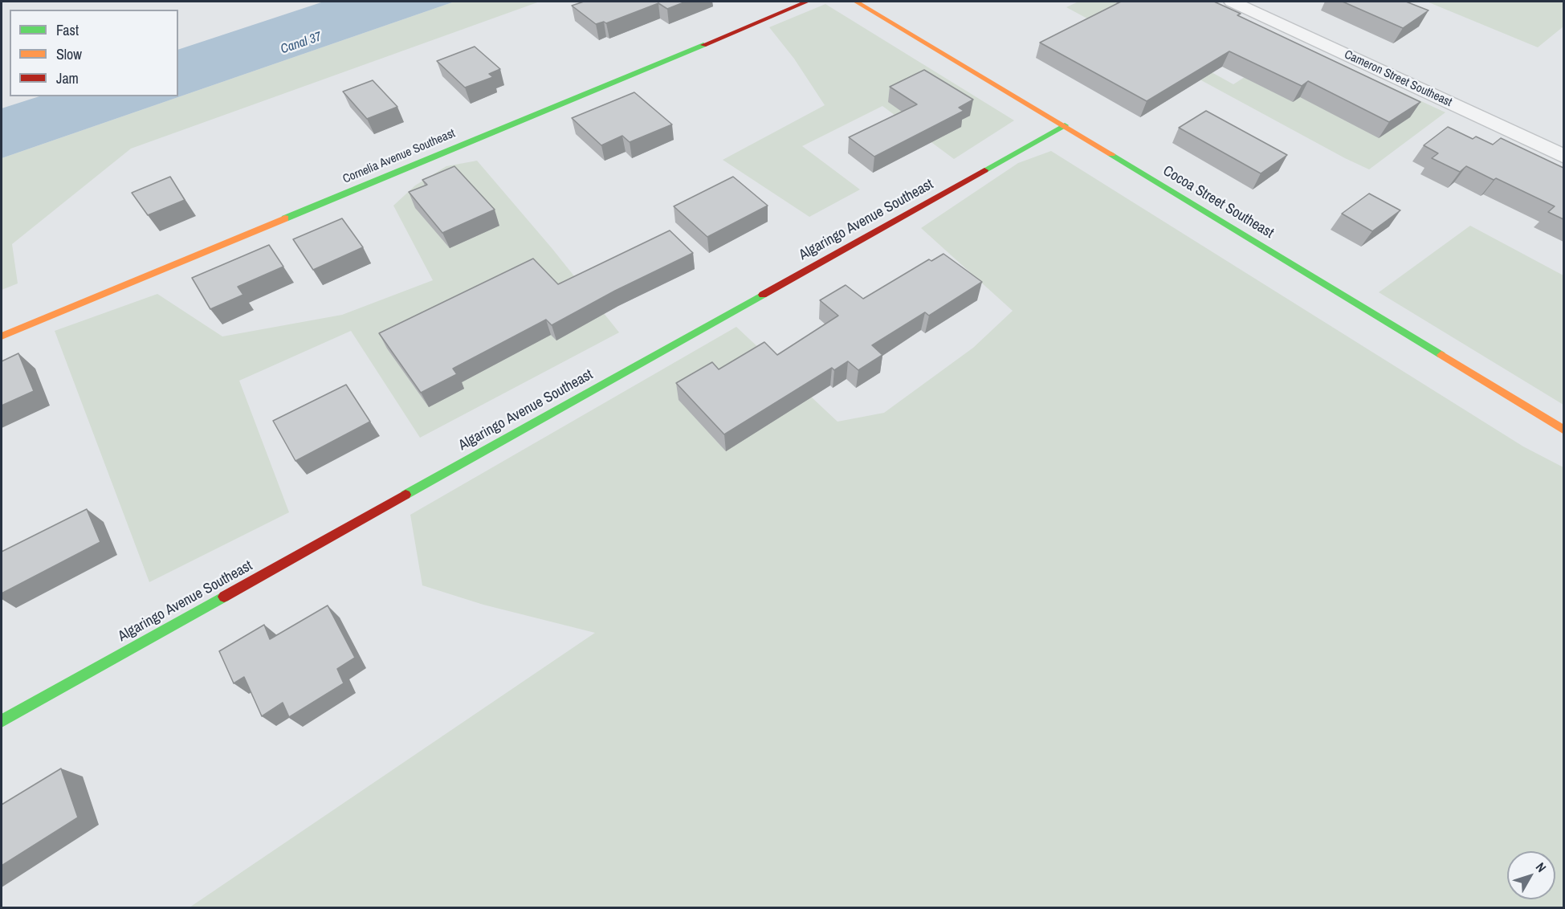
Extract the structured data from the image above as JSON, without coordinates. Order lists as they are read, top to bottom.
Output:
{
  "streets": {
    "street": [
      "Cameron Street Southeast",
      "Cornelia Avenue Southeast",
      "Cocoa Street Southeast",
      "Algaringo Avenue Southeast"
    ]
  },
  "crossings": [
    ["Cocoa Street Southeast", "Algaringo Avenue Southeast"]
  ],
  "water": ["Canal 37"],
  "legend": ["Fast", "Slow", "Jam"],
  "north": "top right"
}
